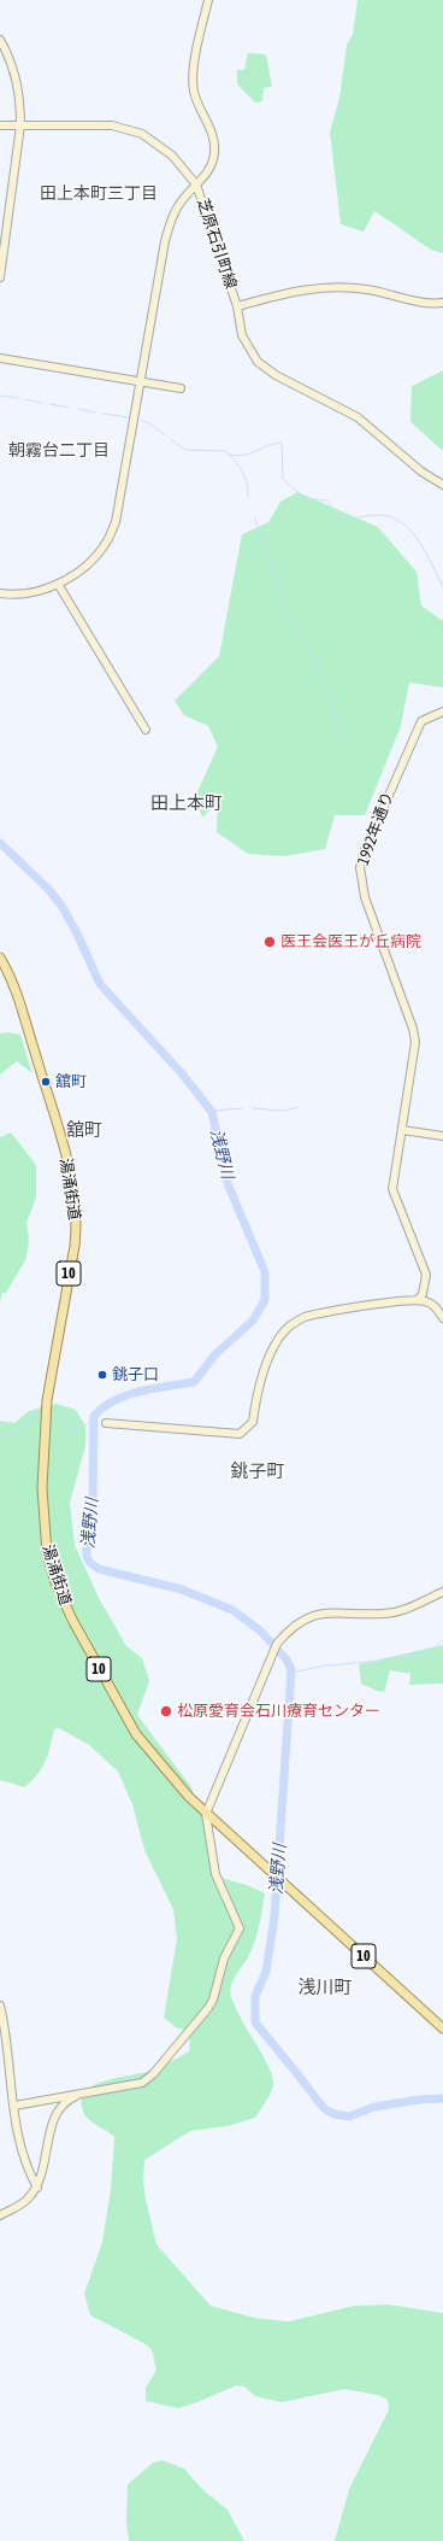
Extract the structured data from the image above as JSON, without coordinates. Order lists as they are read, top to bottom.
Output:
{
  "streets": {
    "main road": ["湯涌街道", "10"],
    "street": ["芝原石引町線", "1992年通り"]
  },
  "districts": [
    "田上本町三丁目",
    "朝霧台二丁目",
    "田上本町",
    "舘町",
    "銚子町",
    "浅川町"
  ],
  "water": ["浅野川"],
  "places": [
    "医王会医王が丘病院",
    "舘町",
    "銚子口",
    "松原愛育会石川療育センター"
  ]
}
